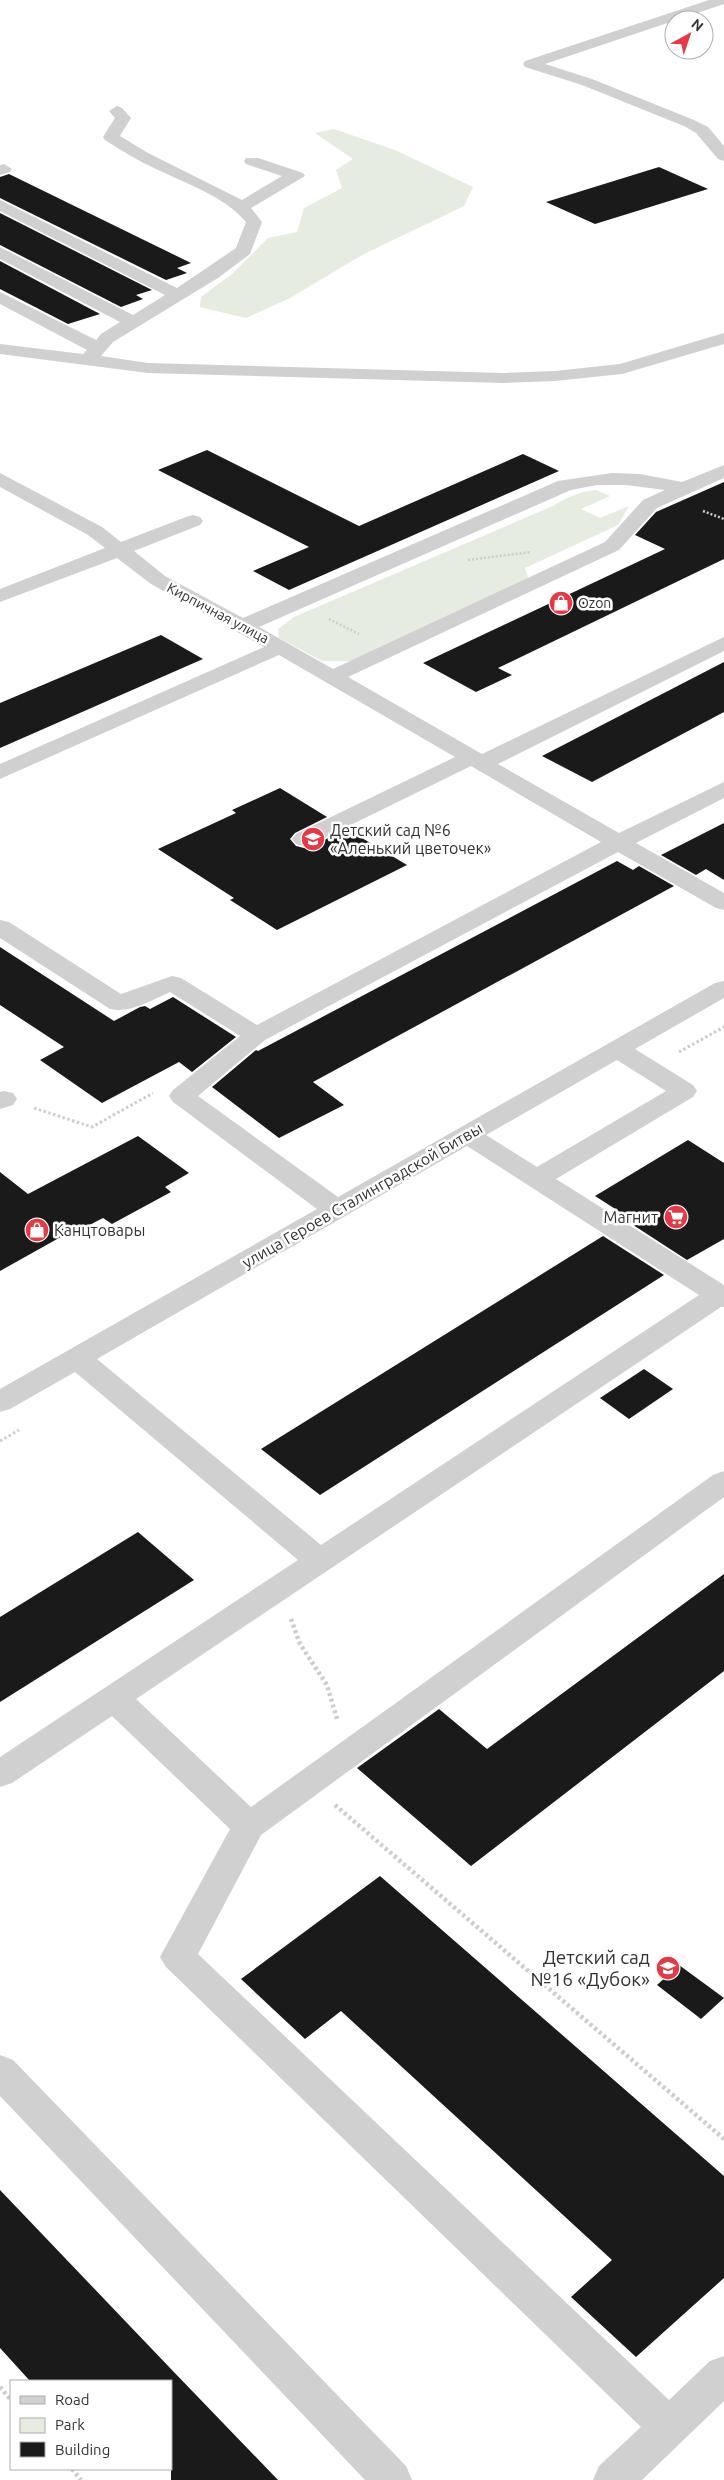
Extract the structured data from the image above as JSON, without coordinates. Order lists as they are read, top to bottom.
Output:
{
  "streets": {
    "street": ["Кирпичная улица", "улица Героев Сталинградской Битвы"]
  },
  "places": {
    "shop": ["Ozon", "Канцтовары"],
    "school or university": ["Детский сад №6 «Аленький цветочек»", "Детский сад №16 «Дубок»"],
    "supermarket": ["Магнит"]
  },
  "legend": ["Road", "Park", "Building"],
  "north": "top right"
}
